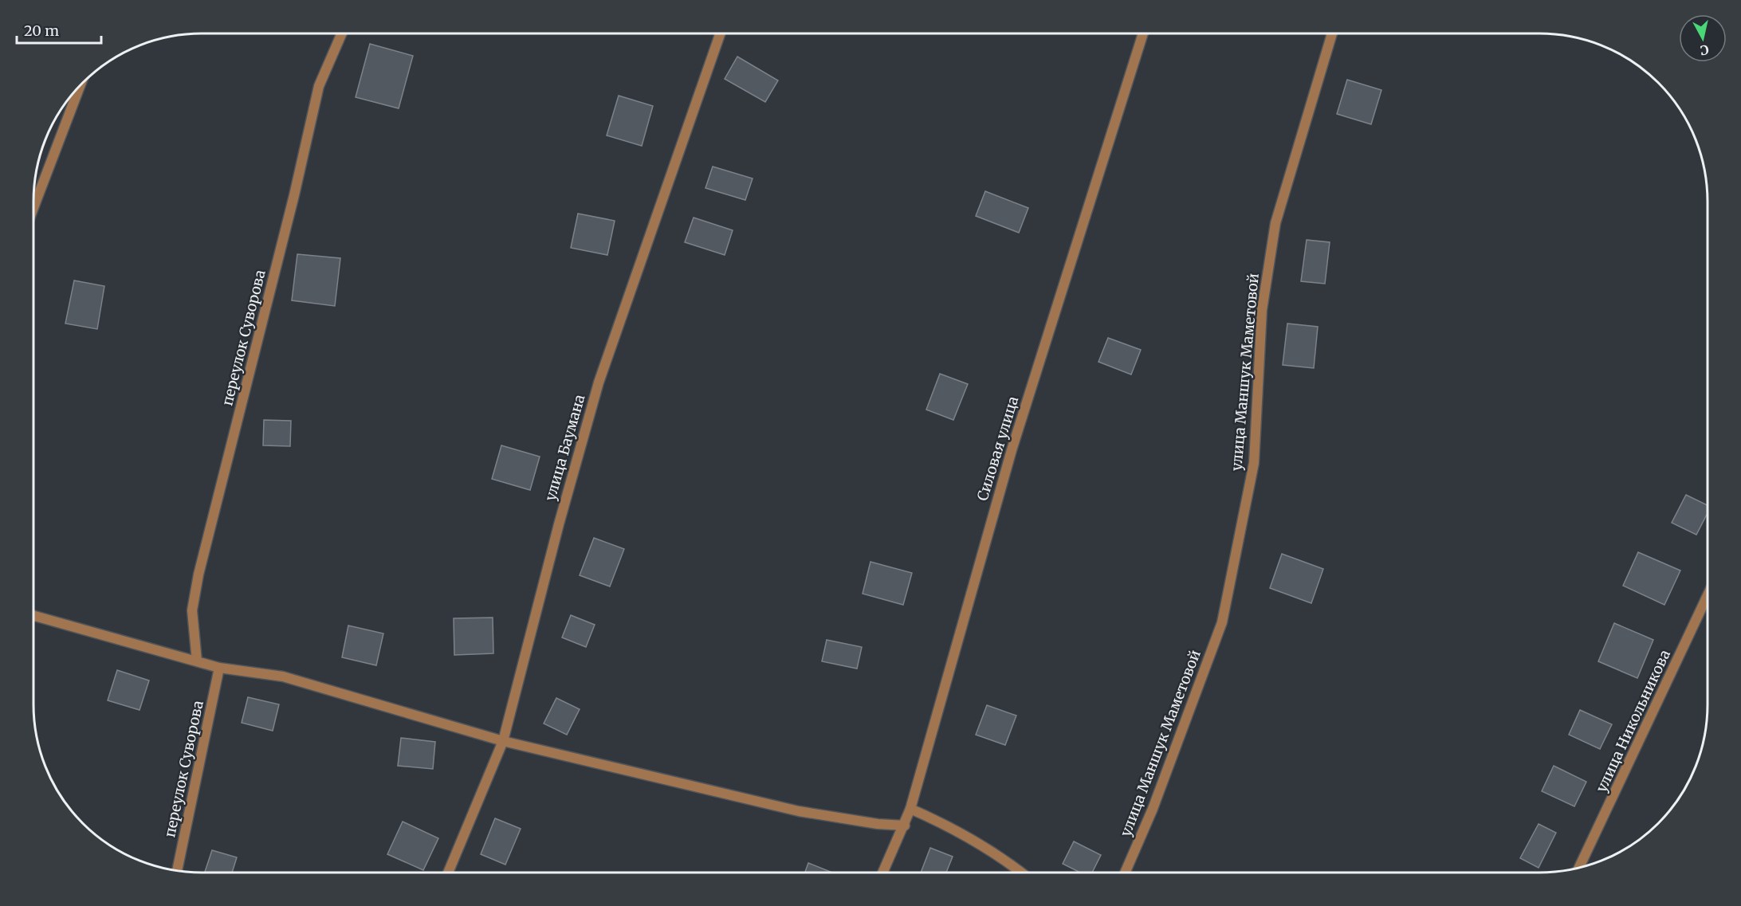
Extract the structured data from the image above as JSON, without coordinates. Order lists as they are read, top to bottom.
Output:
{
  "streets": {
    "street": [
      "переулок Суворова",
      "улица Маншук Маметовой",
      "улица Баумана",
      "Силовая улица",
      "улица Никольникова"
    ]
  },
  "scale_bar": "20 m",
  "north": "bottom"
}
